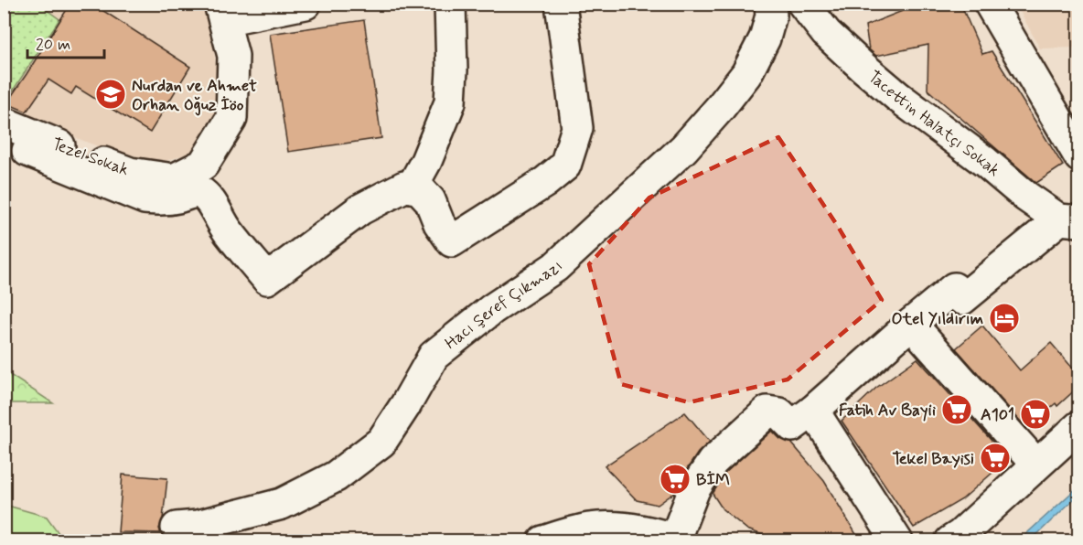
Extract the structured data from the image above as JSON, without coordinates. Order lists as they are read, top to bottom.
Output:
{
  "streets": {
    "street": ["Tacettin Halatçı Sokak", "Tezel Sokak", "Hacı Şeref Çıkmazı"]
  },
  "places": {
    "school or university": ["Nurdan ve Ahmet Orhan Oğuz İöo"],
    "hotel": ["Otel Yıldırım"],
    "supermarket": [
      "Fatih Av Bayii",
      "A101",
      "Tekel Bayisi",
      "BİM"
    ]
  },
  "scale_bar": "20 m"
}
